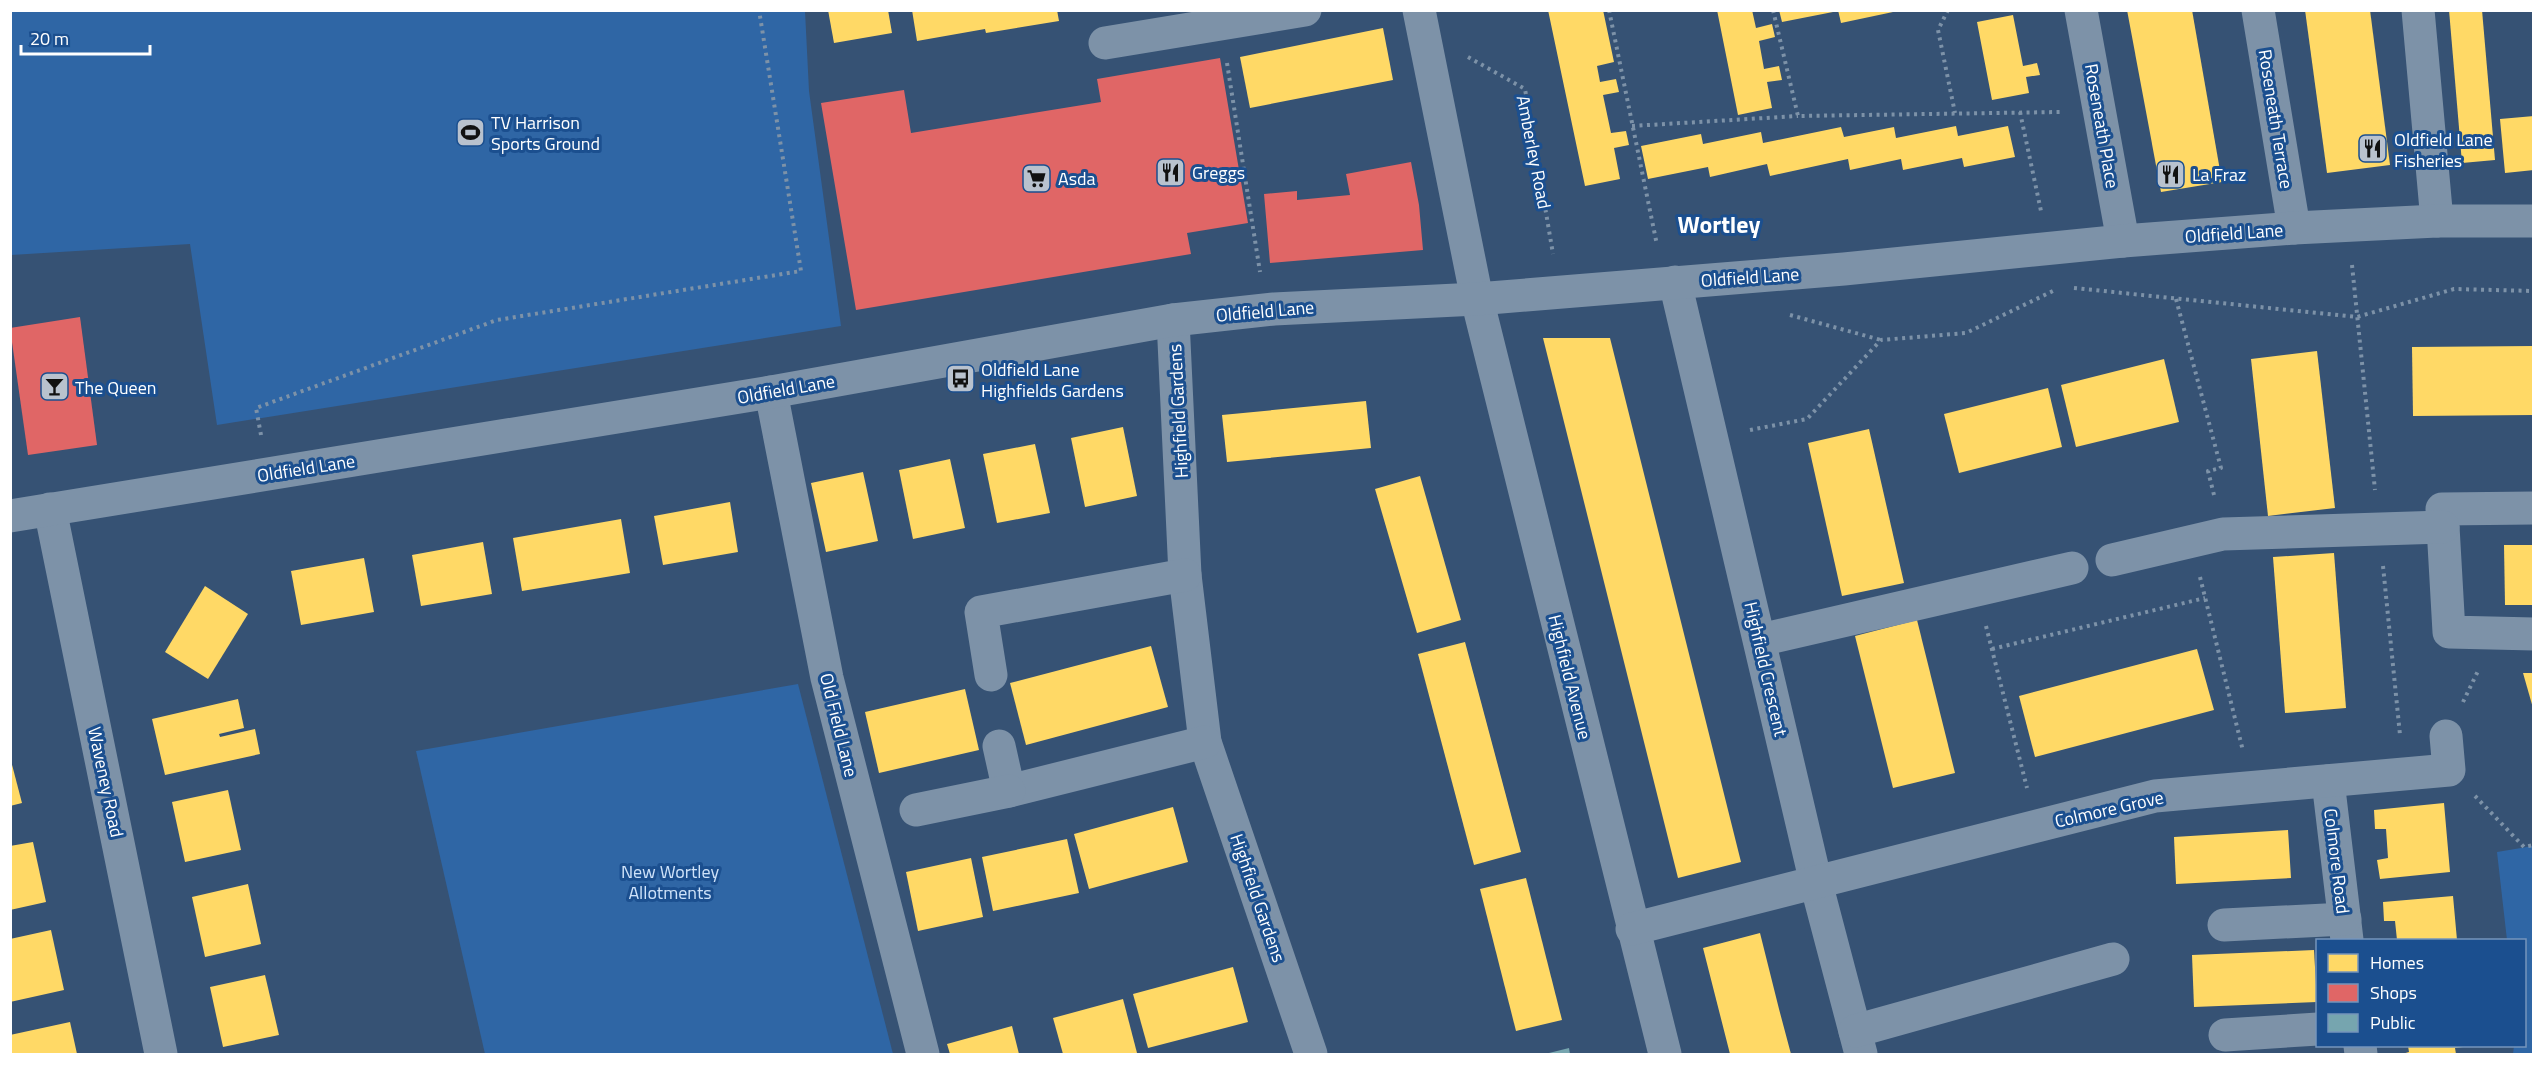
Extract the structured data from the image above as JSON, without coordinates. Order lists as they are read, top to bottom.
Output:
{
  "streets": {
    "street": [
      "Roseneath Terrace",
      "Roseneath Place",
      "Oldfield Lane",
      "Highfield Gardens",
      "Highfield Crescent",
      "Highfield Avenue",
      "Old Field Lane",
      "Waveney Road",
      "Colmore Grove",
      "Colmore Road"
    ],
    "path": ["Amberley Road"]
  },
  "crossings": [
    ["Roseneath Terrace", "Oldfield Lane"],
    ["Roseneath Place", "Oldfield Lane"],
    ["Amberley Road", "Oldfield Lane"],
    ["Oldfield Lane", "Highfield Gardens"],
    ["Oldfield Lane", "Highfield Crescent"],
    ["Oldfield Lane", "Highfield Avenue"],
    ["Oldfield Lane", "Old Field Lane"],
    ["Oldfield Lane", "Waveney Road"],
    ["Highfield Crescent", "Colmore Grove"],
    ["Highfield Avenue", "Colmore Grove"],
    ["Colmore Grove", "Colmore Road"]
  ],
  "districts": ["Wortley"],
  "parks": ["New Wortley Allotments"],
  "places": {
    "sports": ["TV Harrison Sports Ground"],
    "restaurant": ["Oldfield Lane Fisheries", "Greggs", "La Fraz"],
    "supermarket": ["Asda"],
    "bus stop": ["Oldfield Lane Highfields Gardens"],
    "bar": ["The Queen"]
  },
  "legend": ["Homes", "Shops", "Public"],
  "scale_bar": "20 m"
}
